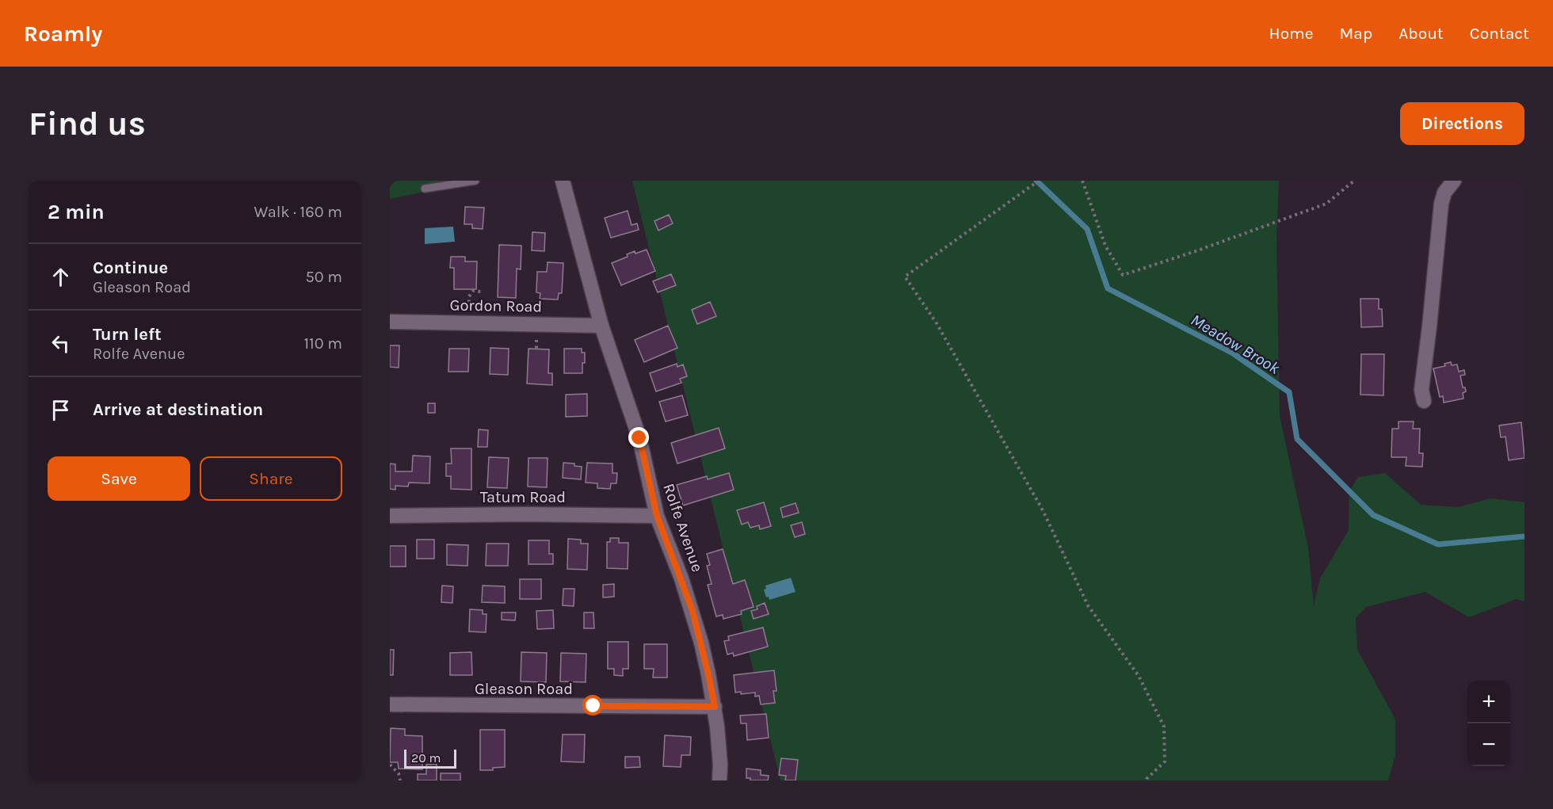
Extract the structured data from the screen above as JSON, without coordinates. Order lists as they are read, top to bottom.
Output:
{
  "streets": {
    "street": [
      "Gordon Road",
      "Tatum Road",
      "Rolfe Avenue",
      "Gleason Road"
    ]
  },
  "crossings": [
    ["Gordon Road", "Rolfe Avenue"],
    ["Tatum Road", "Rolfe Avenue"],
    ["Rolfe Avenue", "Gleason Road"]
  ],
  "water": ["Meadow Brook"],
  "scale_bar": "20 m",
  "page": {
    "header": "Roamly",
    "nav": [
      "Home",
      "Map",
      "About",
      "Contact"
    ],
    "buttons": [
      "Directions",
      ["Save", "Share"]
    ],
    "title": "Find us",
    "heading": ["2 min", "Walk · 160 m"],
    "list": [
      ["Continue", "Gleason Road", "50 m"],
      ["Turn left", "Rolfe Avenue", "110 m"],
      "Arrive at destination"
    ],
    "map_buttons": ["+", "−"],
    "scale": "20 m"
  }
}
